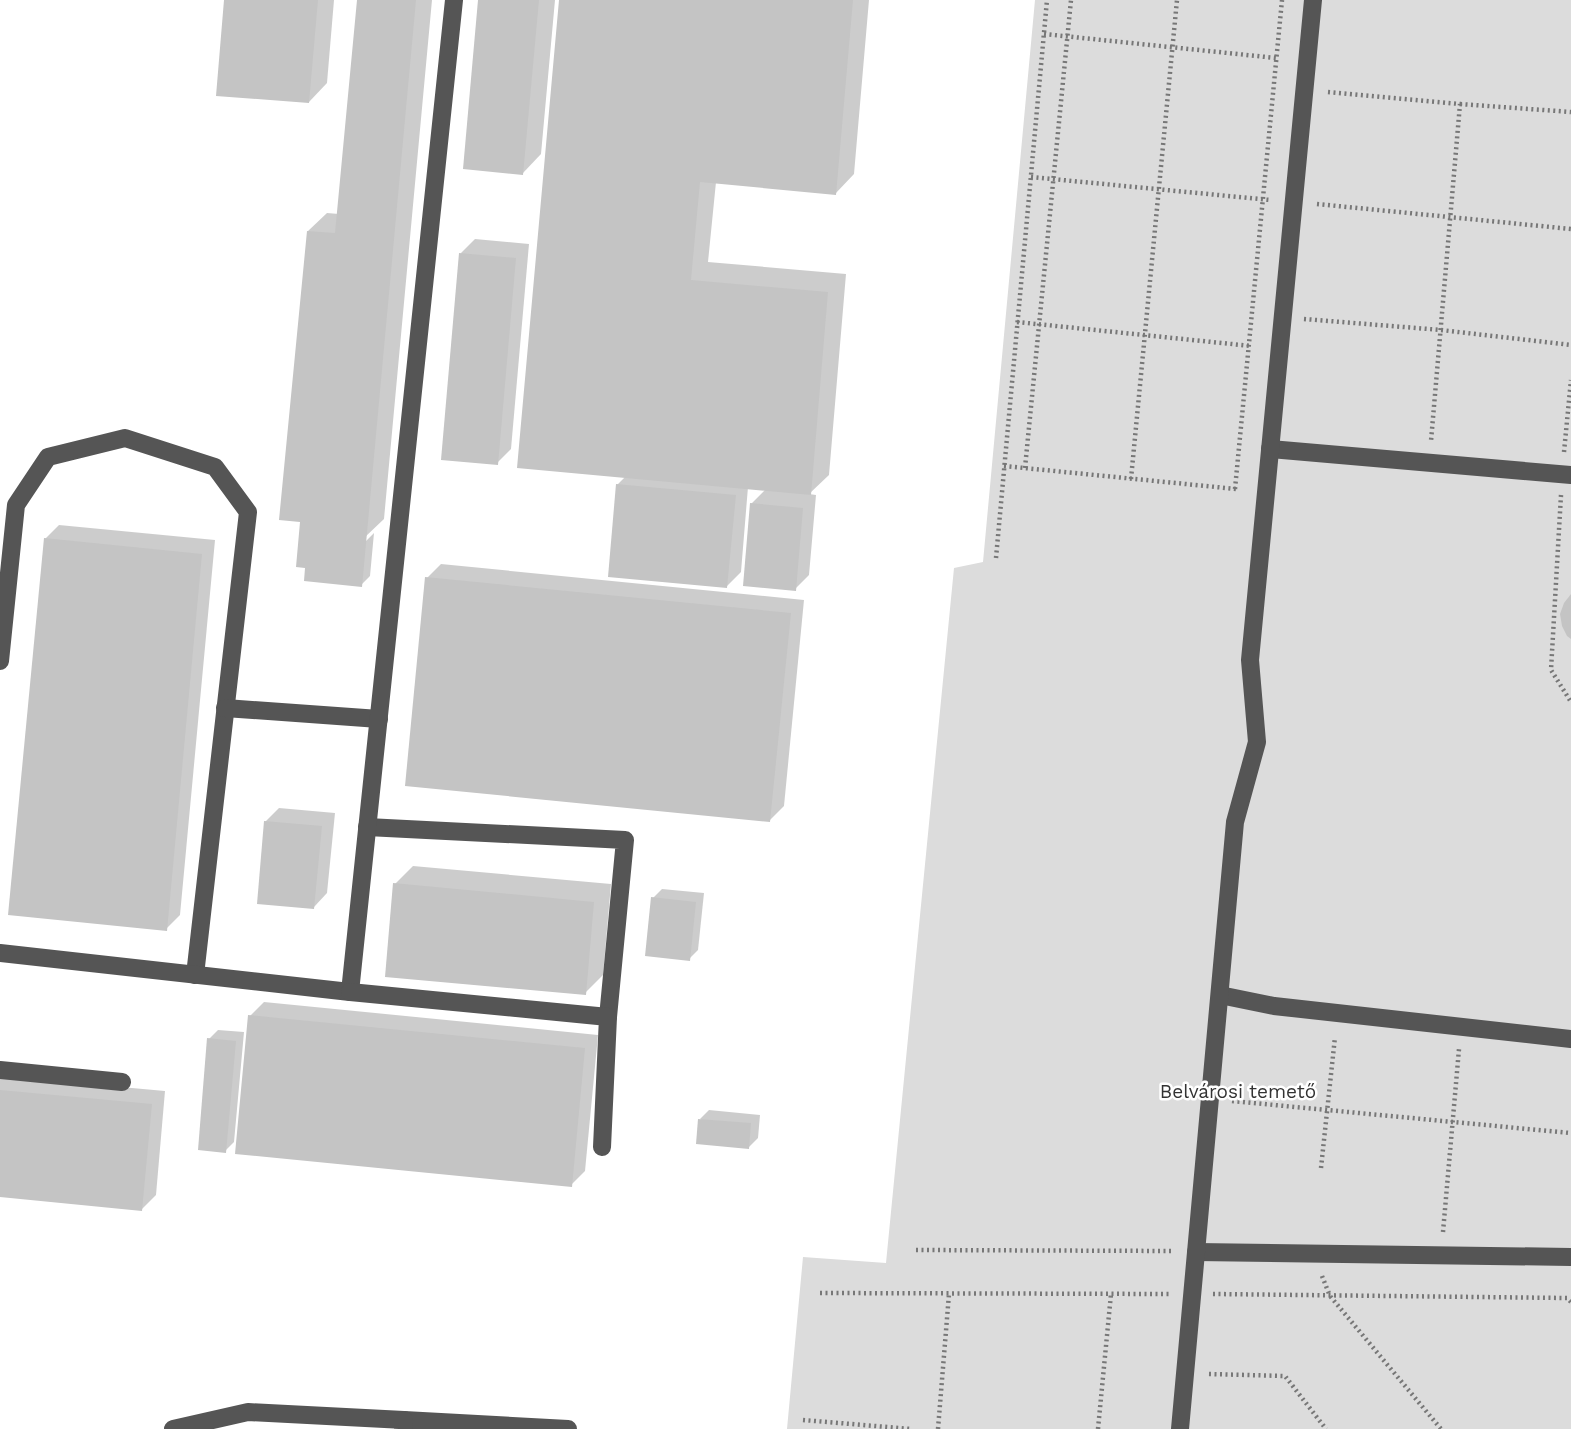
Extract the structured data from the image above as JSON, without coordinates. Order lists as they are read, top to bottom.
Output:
{
  "parks": ["Belvárosi temető"]
}
